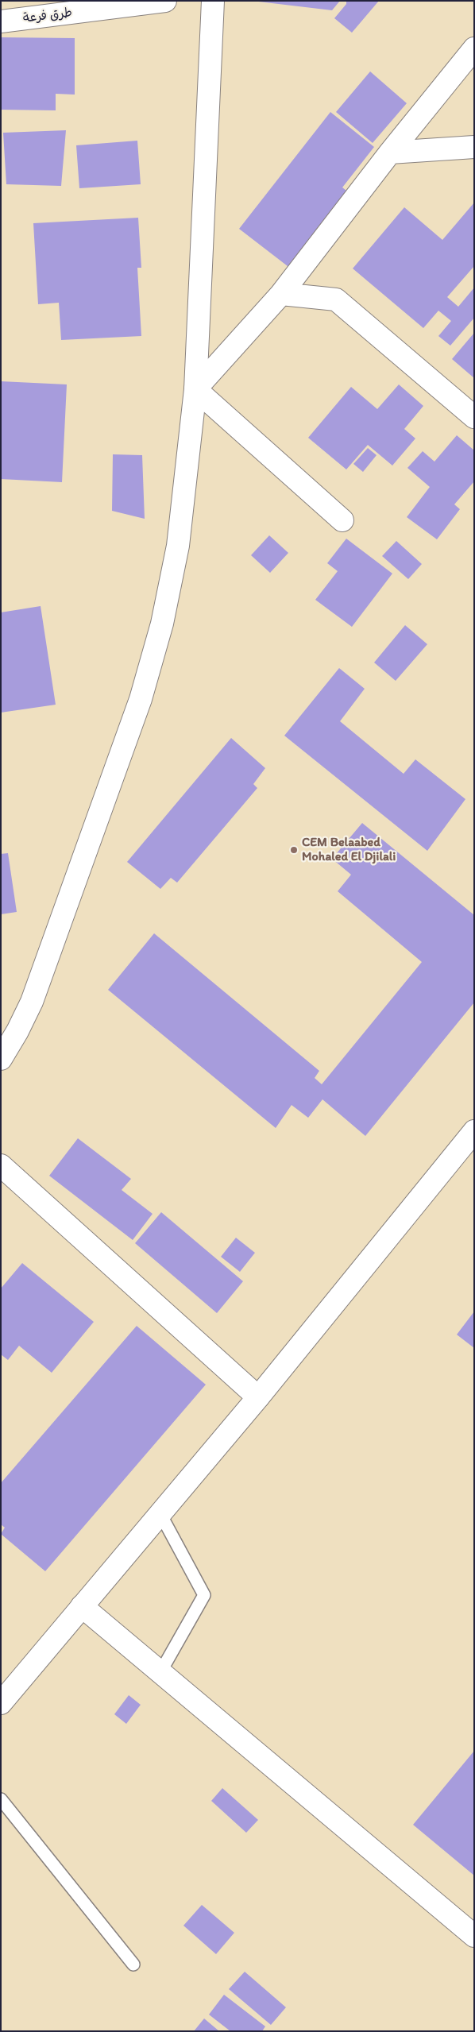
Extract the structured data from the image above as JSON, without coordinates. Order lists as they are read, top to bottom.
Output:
{
  "streets": {
    "street": ["طرق فرعة"]
  },
  "places": ["CEM Belaabed Mohaled El Djilali"]
}
